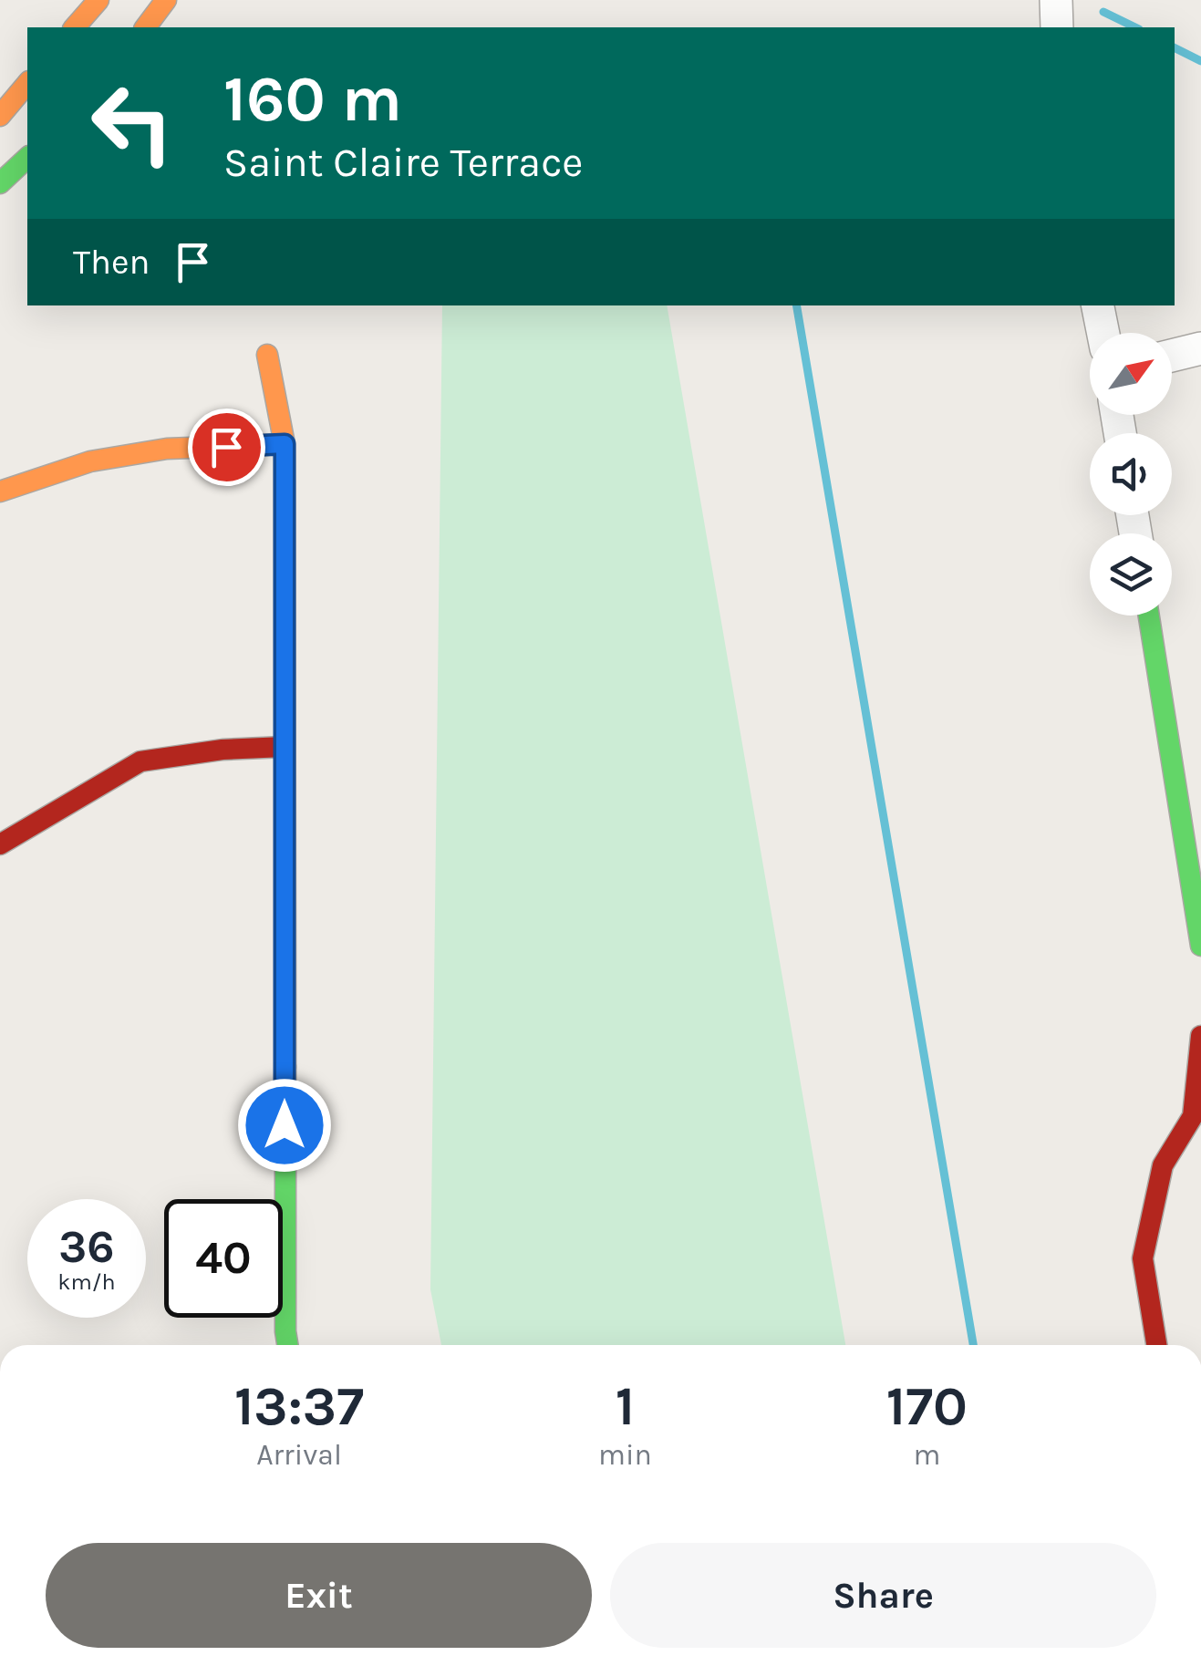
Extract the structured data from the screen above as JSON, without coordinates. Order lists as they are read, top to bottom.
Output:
{
  "north": "top right",
  "page": {
    "turn": ["160 m", "Saint Claire Terrace"],
    "then": "Then",
    "speed": "36 km/h",
    "limit": "40",
    "eta": [
      "13:37",
      "Arrival",
      "1",
      "min",
      "170",
      "m"
    ],
    "buttons": ["Exit", "Share"]
  }
}
